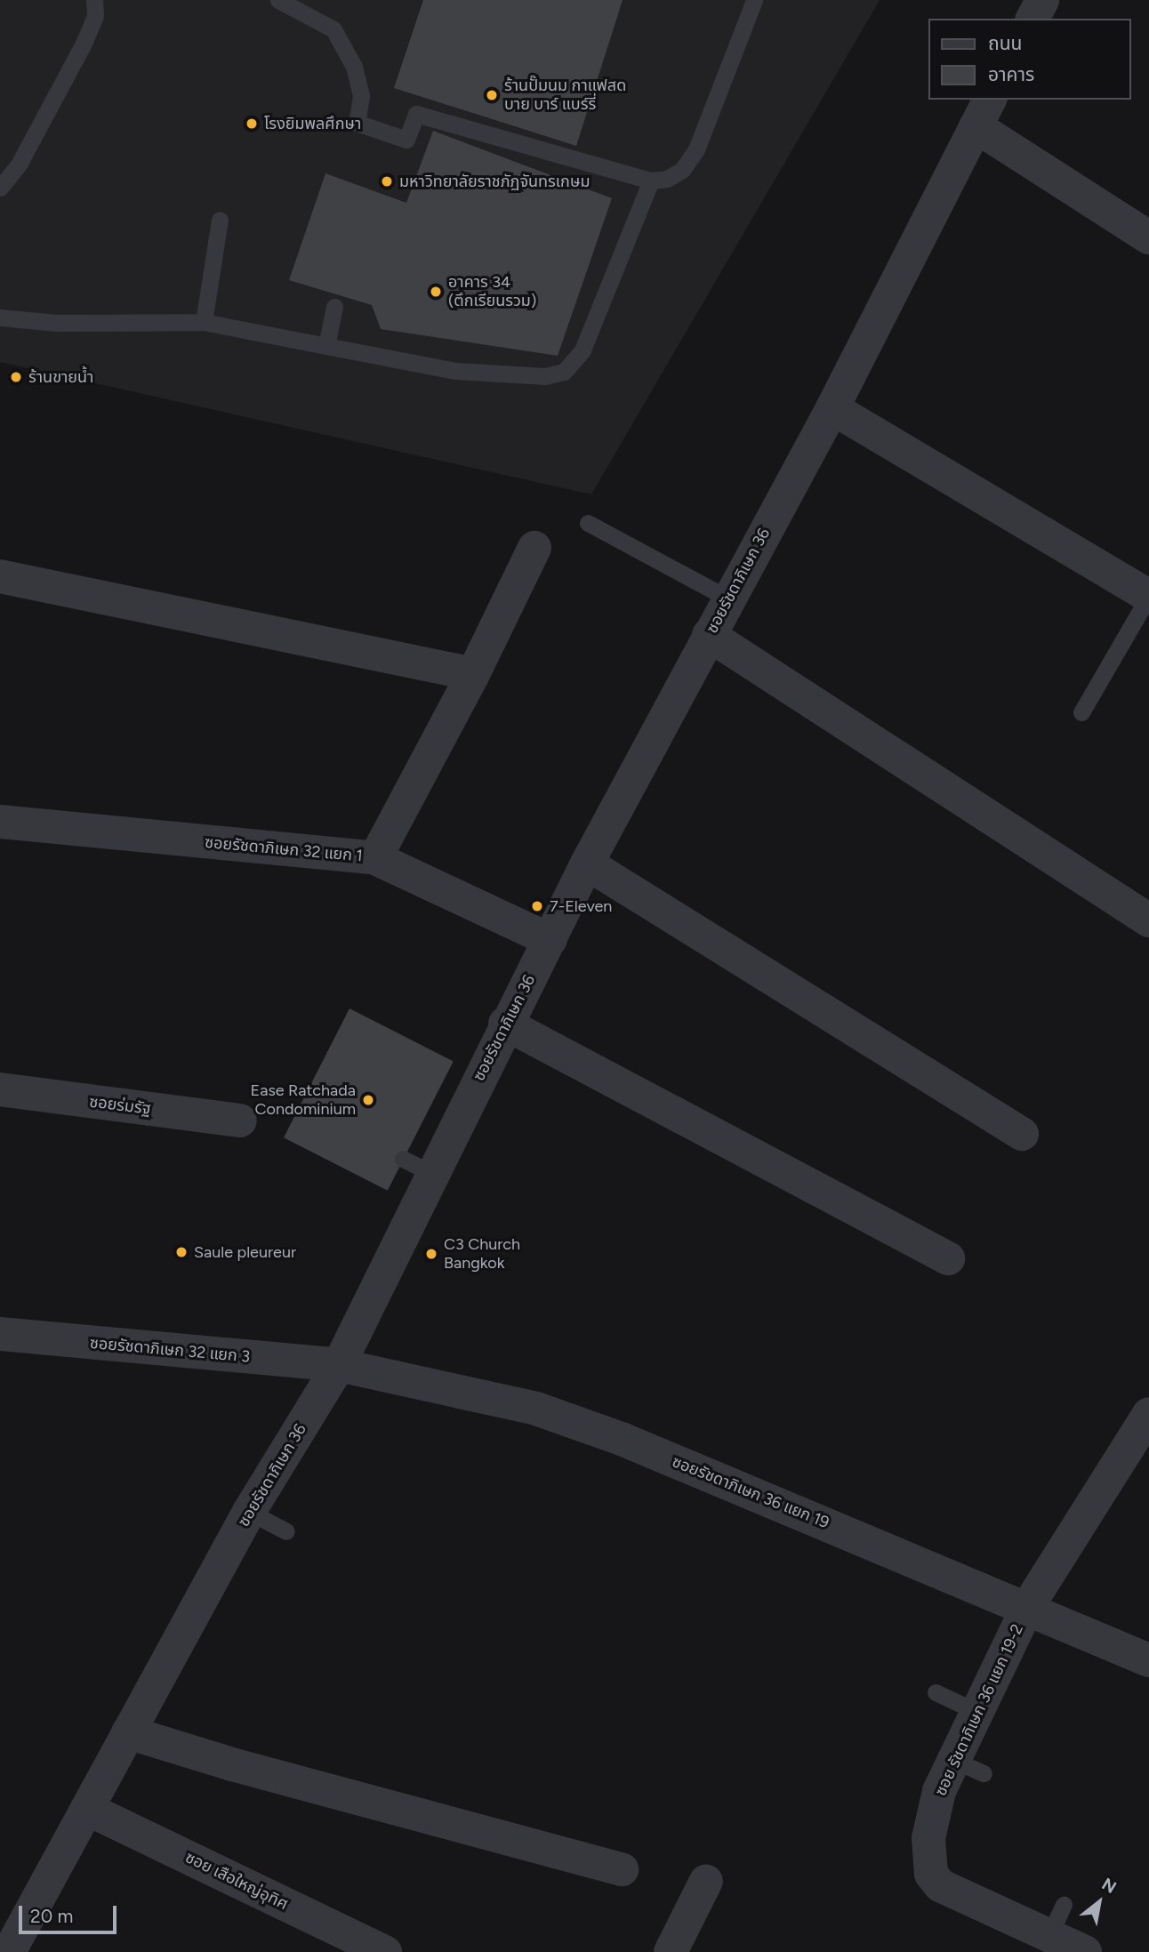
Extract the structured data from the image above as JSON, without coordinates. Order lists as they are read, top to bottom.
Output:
{
  "streets": {
    "street": [
      "ซอยรัชดาภิเษก 36",
      "ซอยรัชดาภิเษก 32 แยก 1",
      "ซอยร่มรัฐ",
      "ซอยรัชดาภิเษก 32 แยก 3",
      "ซอยรัชดาภิเษก 36 แยก 19",
      "ซอย รัชดาภิเษก 36 แยก 19-2",
      "ซอย เสือใหญ่อุทิศ"
    ]
  },
  "crossings": [
    ["ซอยรัชดาภิเษก 36", "ซอยรัชดาภิเษก 32 แยก 1"],
    ["ซอยรัชดาภิเษก 36", "ซอยรัชดาภิเษก 32 แยก 3"],
    ["ซอยรัชดาภิเษก 36", "ซอยรัชดาภิเษก 36 แยก 19"],
    ["ซอยรัชดาภิเษก 36", "ซอย เสือใหญ่อุทิศ"],
    ["ซอยรัชดาภิเษก 32 แยก 3", "ซอยรัชดาภิเษก 36 แยก 19"],
    ["ซอยรัชดาภิเษก 36 แยก 19", "ซอย รัชดาภิเษก 36 แยก 19-2"]
  ],
  "places": [
    "ร้านปั๊มนม กาแฟสด บาย บาร์ แบร์รี่",
    "โรงยิมพลศึกษา",
    "มหาวิทยาลัยราชภัฏจันทรเกษม",
    "อาคาร 34 (ตึกเรียนรวม)",
    "ร้านขายน้ำ",
    "7-Eleven",
    "Ease Ratchada Condominium",
    "Saule pleureur",
    "C3 Church Bangkok"
  ],
  "legend": ["ถนน", "อาคาร"],
  "scale_bar": "20 m",
  "north": "top right"
}
